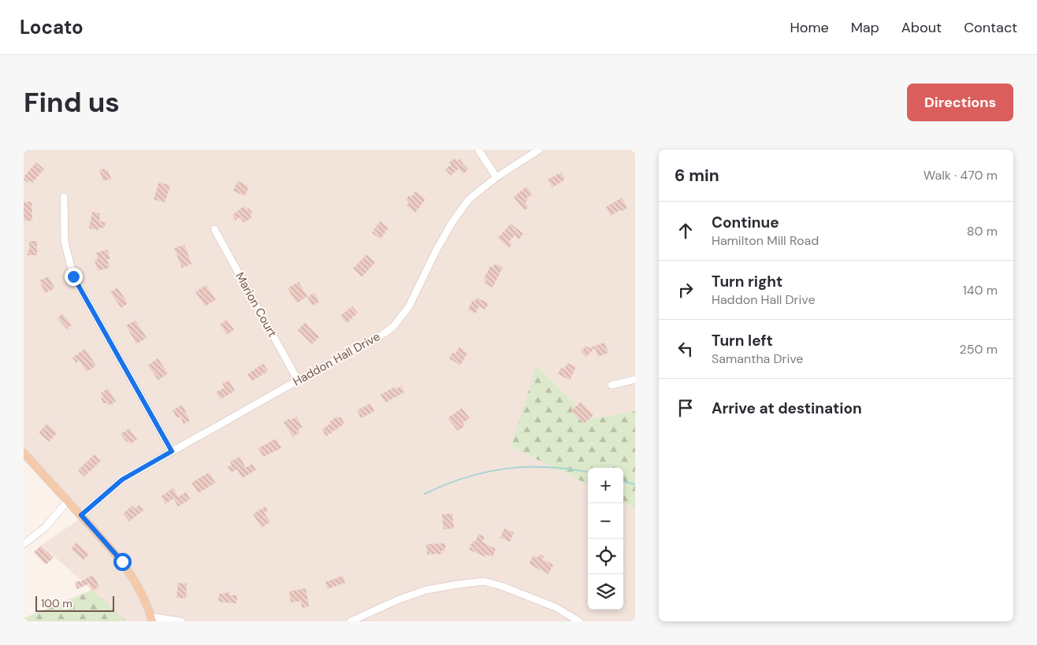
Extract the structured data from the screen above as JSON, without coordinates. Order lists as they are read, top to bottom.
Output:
{
  "streets": {
    "street": ["Marion Court", "Haddon Hall Drive"]
  },
  "crossings": [
    ["Marion Court", "Haddon Hall Drive"]
  ],
  "scale_bar": "100 m",
  "page": {
    "header": "Locato",
    "nav": [
      "Home",
      "Map",
      "About",
      "Contact"
    ],
    "buttons": "Directions",
    "title": "Find us",
    "heading": ["6 min", "Walk · 470 m"],
    "list": [
      ["Continue", "Hamilton Mill Road", "80 m"],
      ["Turn right", "Haddon Hall Drive", "140 m"],
      ["Turn left", "Samantha Drive", "250 m"],
      "Arrive at destination"
    ],
    "map_buttons": ["+", "−"],
    "scale": "100 m"
  }
}
